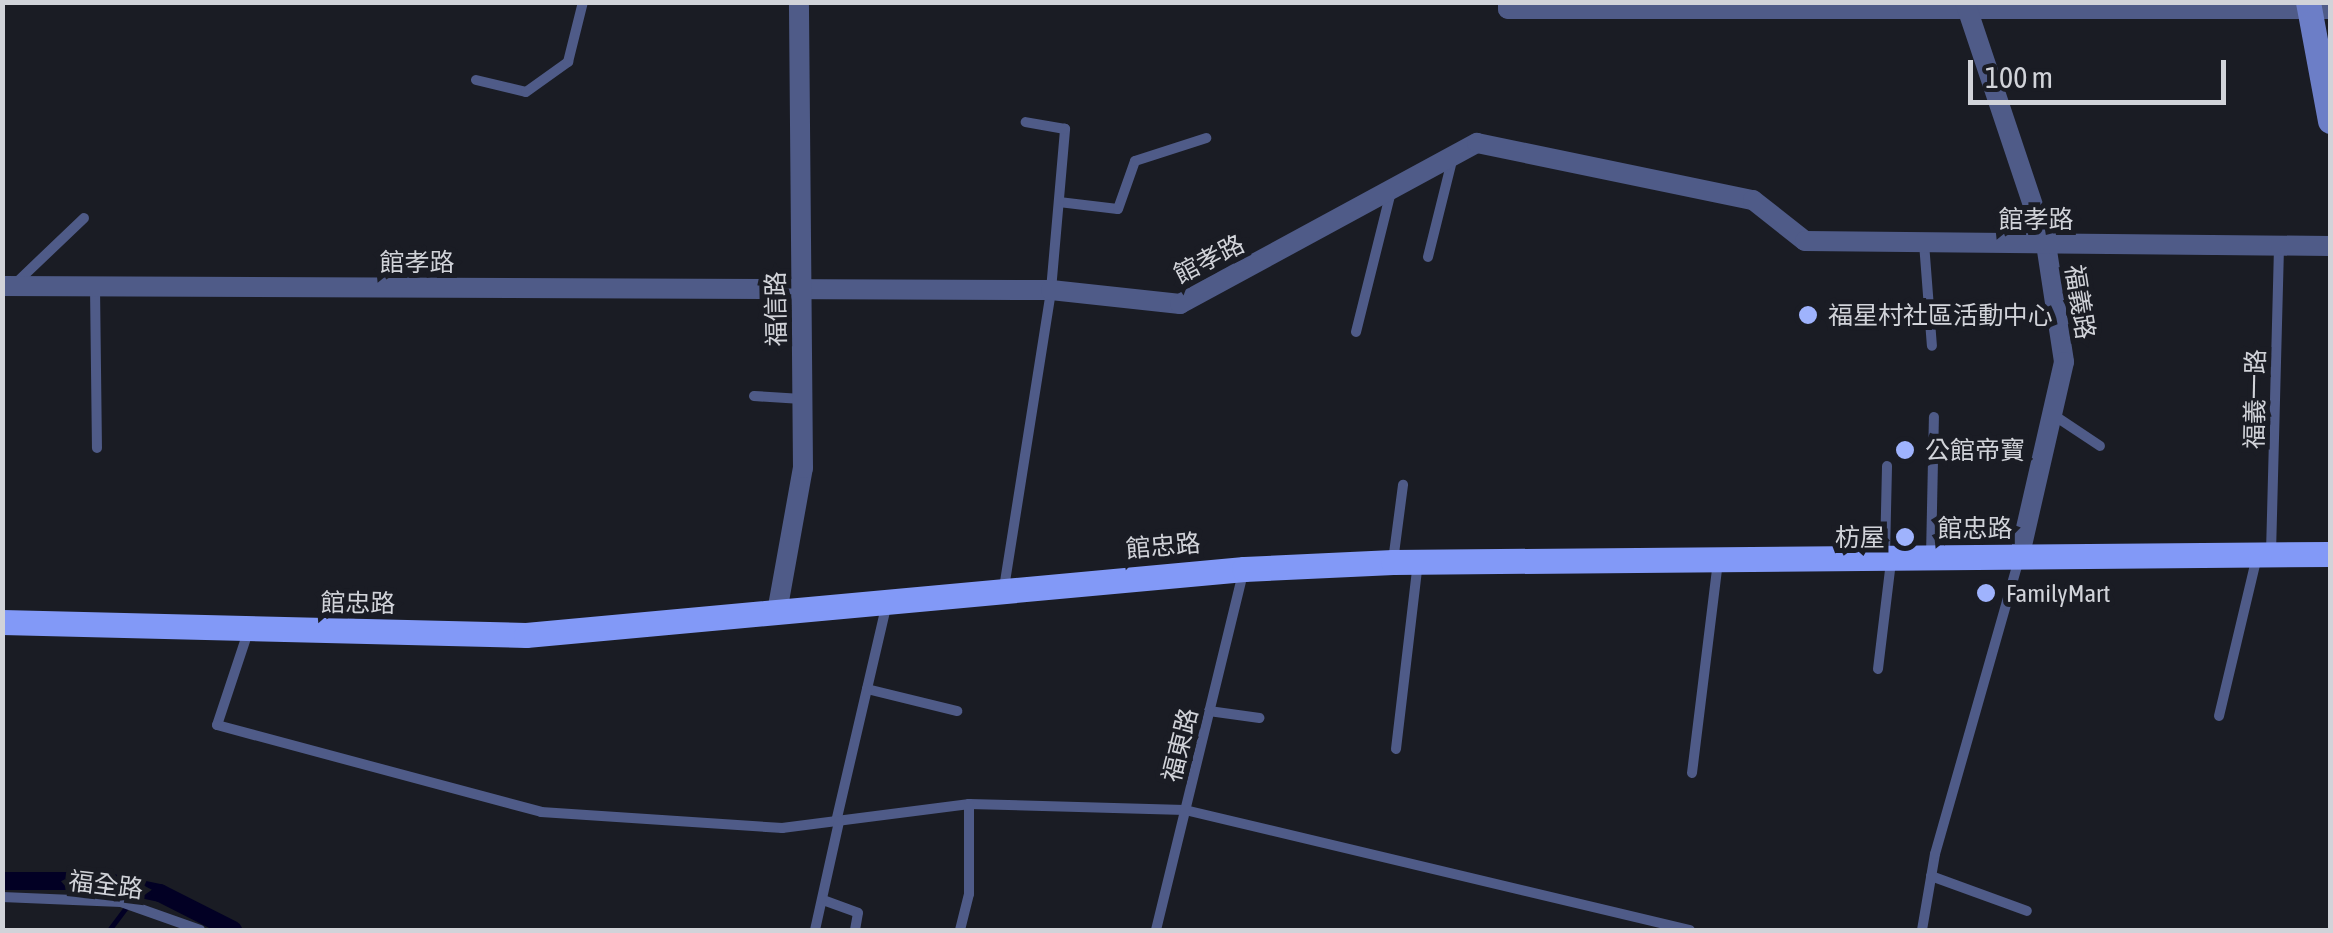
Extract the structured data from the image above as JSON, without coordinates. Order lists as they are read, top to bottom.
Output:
{
  "streets": {
    "main road": ["館忠路"],
    "street": ["館孝路", "福義路", "福信路"],
    "lane": ["福義一路", "福東路", "福全路"]
  },
  "crossings": [
    ["館孝路", "福義路"],
    ["館孝路", "福信路"],
    ["館孝路", "福義一路"],
    ["福義路", "館忠路"],
    ["福信路", "館忠路"],
    ["福義一路", "館忠路"],
    ["館忠路", "福東路"]
  ],
  "places": [
    "福星村社區活動中心",
    "公館帝寶",
    "枋屋",
    "FamilyMart"
  ],
  "scale_bar": "100 m"
}
